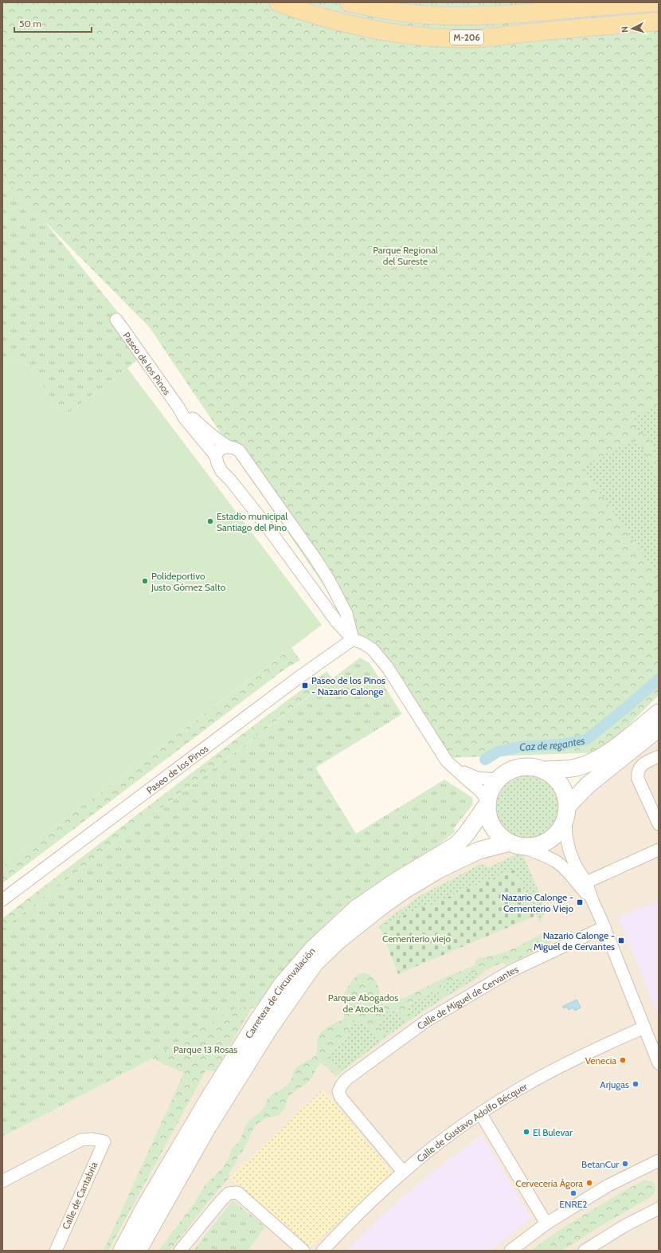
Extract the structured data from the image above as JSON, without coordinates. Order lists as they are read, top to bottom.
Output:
{
  "streets": {
    "main road": ["M-206", "Carretera de Circunvalación"],
    "street": [
      "Paseo de los Pinos",
      "Calle de Miguel de Cervantes",
      "Calle de Gustavo Adolfo Bécquer",
      "Calle de Cantabria"
    ]
  },
  "crossings": [
    ["Paseo de los Pinos", "Carretera de Circunvalación"],
    ["Calle de Miguel de Cervantes", "Calle de Gustavo Adolfo Bécquer"]
  ],
  "water": ["Caz de regantes"],
  "parks": [
    "Parque Regional del Sureste",
    "Cementerio viejo",
    "Parque Abogados de Atocha",
    "Parque 13 Rosas"
  ],
  "places": {
    "other": [
      "Estadio municipal Santiago del Pino",
      "Polideportivo Justo Gómez Salto",
      "Venecia",
      "Arjugas",
      "El Bulevar",
      "BetanCur",
      "Cervecería Ágora",
      "ENRE2"
    ],
    "transit": ["Paseo de los Pinos - Nazario Calonge", "Nazario Calonge - Cementerio Viejo", "Nazario Calonge - Miguel de Cervantes"]
  },
  "scale_bar": "50 m",
  "north": "left"
}
